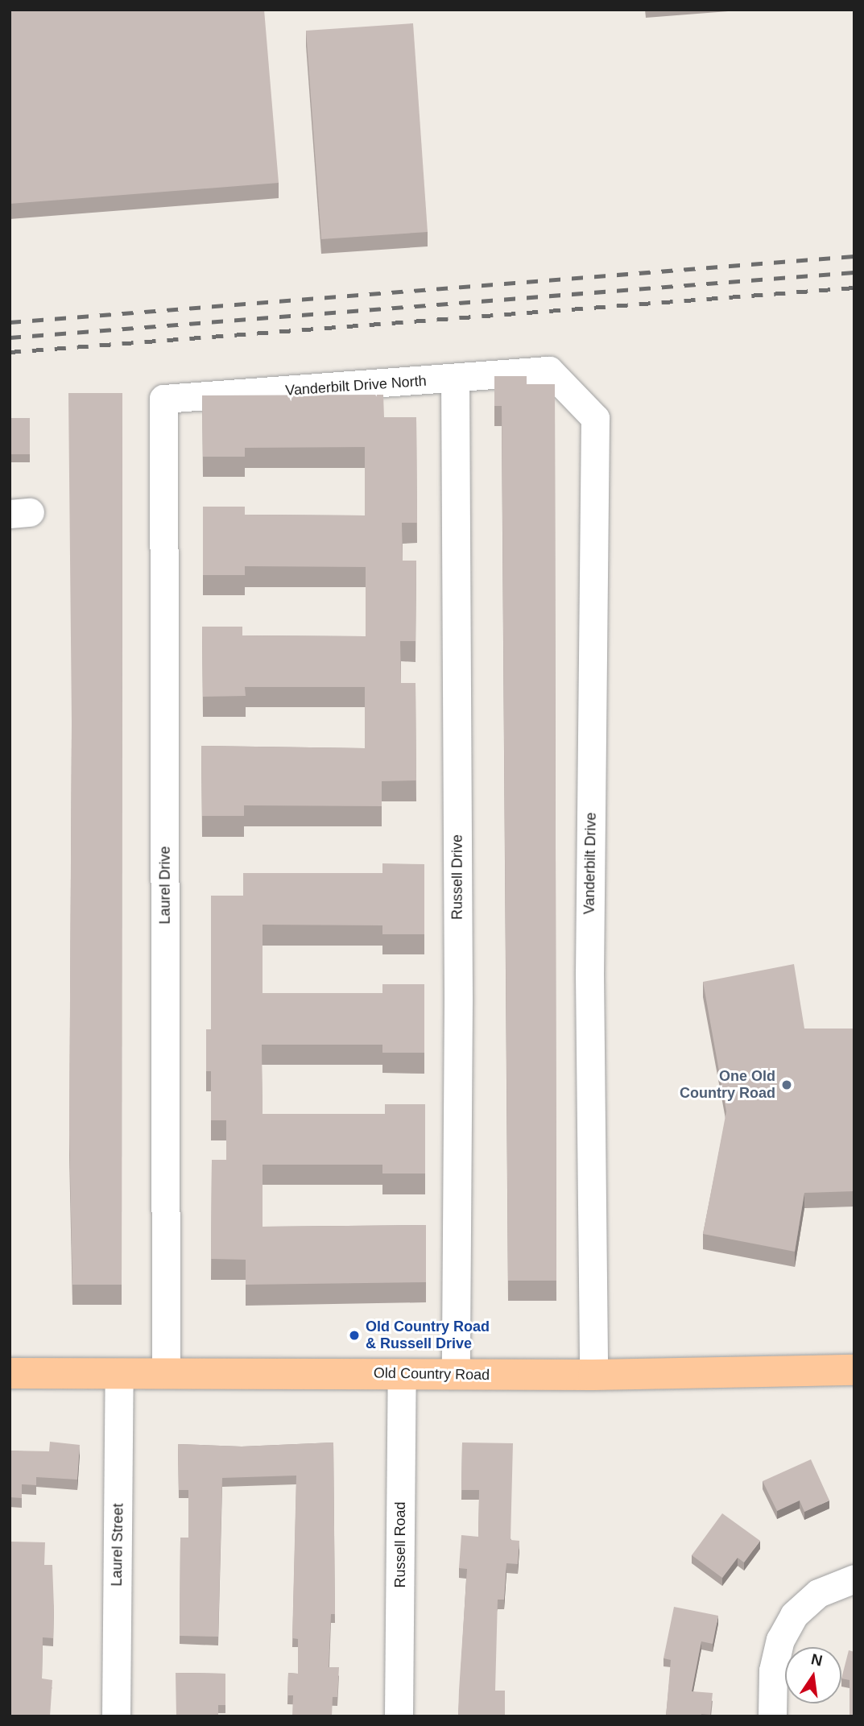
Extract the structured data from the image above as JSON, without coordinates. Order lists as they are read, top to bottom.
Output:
{
  "streets": {
    "main road": ["Old Country Road"],
    "street": [
      "Vanderbilt Drive North",
      "Vanderbilt Drive",
      "Russell Drive",
      "Laurel Drive",
      "Laurel Street",
      "Russell Road"
    ]
  },
  "crossings": [
    ["Vanderbilt Drive North", "Vanderbilt Drive"],
    ["Vanderbilt Drive North", "Russell Drive"],
    ["Vanderbilt Drive North", "Laurel Drive"],
    ["Vanderbilt Drive", "Old Country Road"],
    ["Russell Drive", "Old Country Road"],
    ["Laurel Drive", "Old Country Road"],
    ["Old Country Road", "Laurel Street"],
    ["Old Country Road", "Russell Road"]
  ],
  "places": ["One Old Country Road", "Old Country Road & Russell Drive"],
  "north": "top"
}
